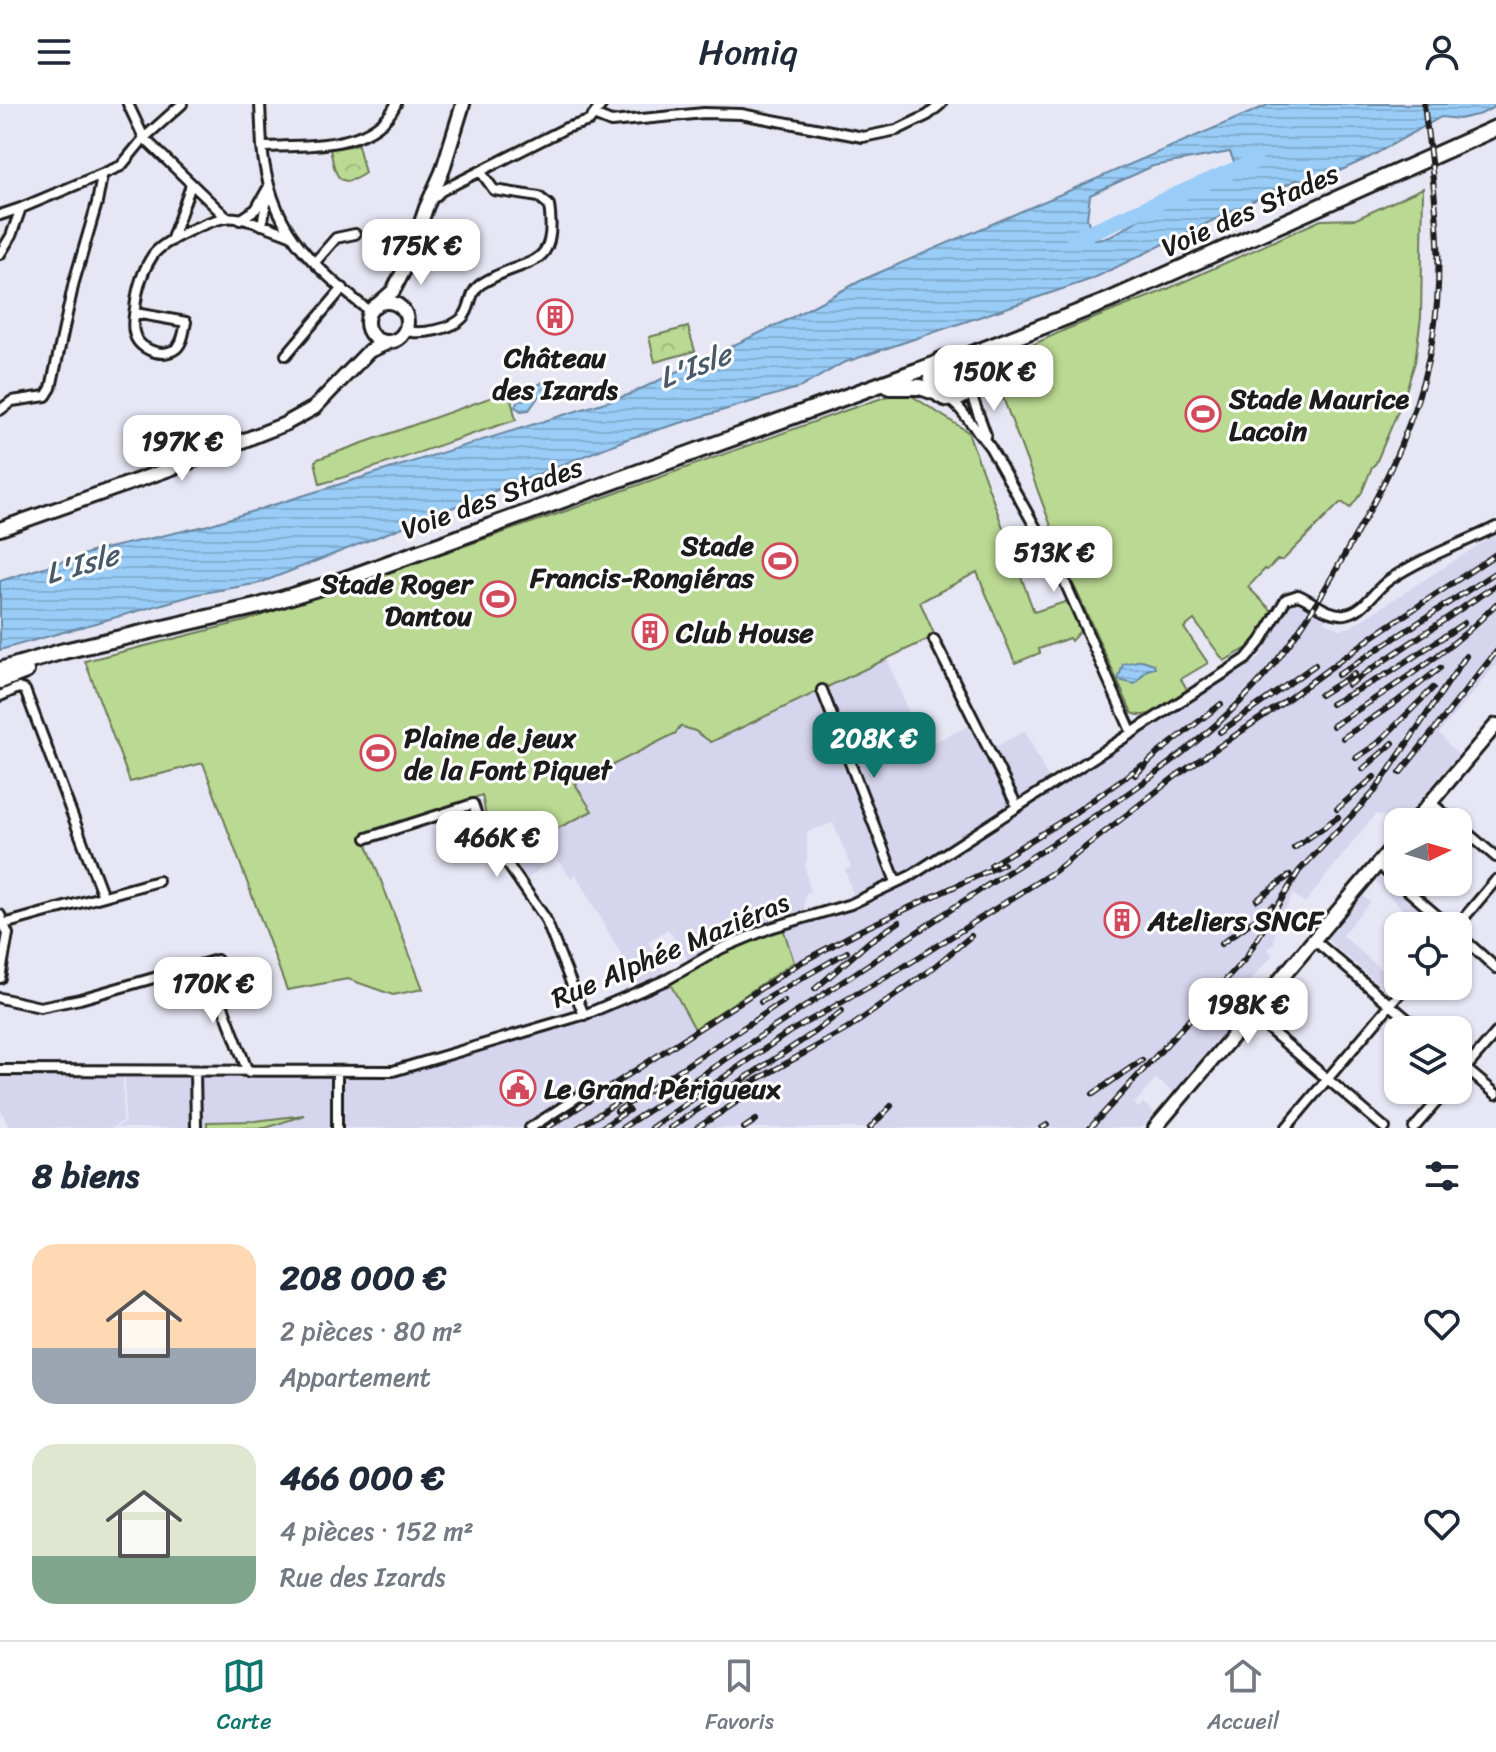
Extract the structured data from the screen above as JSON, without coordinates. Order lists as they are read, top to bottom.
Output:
{
  "streets": {
    "main road": ["Voie des Stades"],
    "street": ["Rue Alphée Maziéras"]
  },
  "water": ["L'Isle"],
  "places": {
    "building": ["Château des Izards", "Club House", "Ateliers SNCF"],
    "sports": [
      "Stade Maurice Lacoin",
      "Stade Francis-Rongiéras",
      "Stade Roger Dantou",
      "Plaine de jeux de la Font Piquet"
    ],
    "public building": ["Le Grand Périgueux"]
  },
  "north": "right",
  "page": {
    "header": "Homiq",
    "price": [
      "175K €",
      "150K €",
      "197K €",
      "513K €",
      "208K €",
      "466K €",
      "170K €",
      "198K €"
    ],
    "heading": "8 biens",
    "list": [
      {
        "name": "208 000 €",
        "note": "2 pièces · 80 m² · Appartement"
      },
      {
        "name": "466 000 €",
        "note": "4 pièces · 152 m² · Rue des Izards"
      }
    ],
    "tabs": ["Carte", "Favoris", "Accueil"]
  }
}
